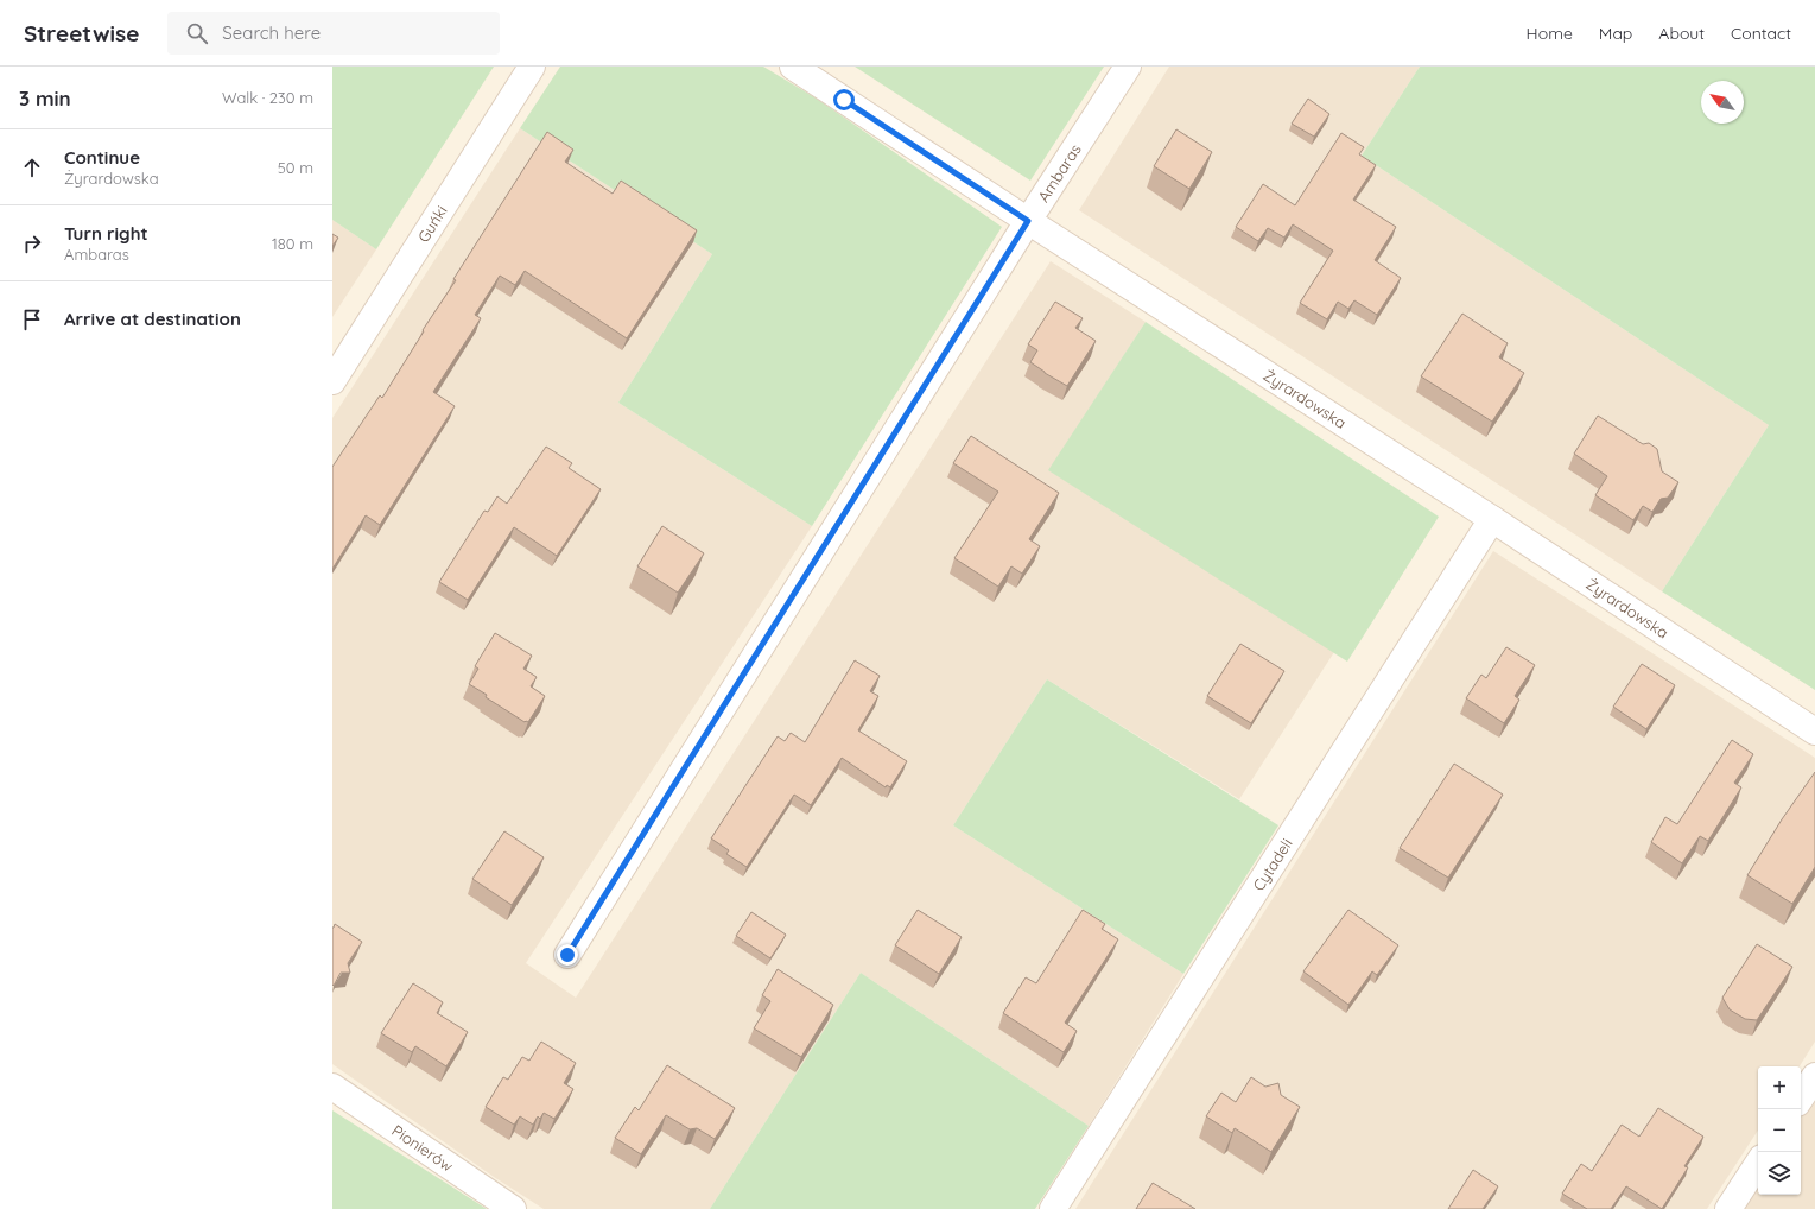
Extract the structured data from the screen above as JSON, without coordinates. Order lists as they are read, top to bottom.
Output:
{
  "streets": {
    "street": [
      "Ambaras",
      "Guńki",
      "Żyrardowska",
      "Cytadeli",
      "Pionierów"
    ]
  },
  "crossings": [
    ["Ambaras", "Żyrardowska"],
    ["Żyrardowska", "Cytadeli"]
  ],
  "north": "top left",
  "page": {
    "header": "Streetwise",
    "search": "Search here",
    "nav": [
      "Home",
      "Map",
      "About",
      "Contact"
    ],
    "heading": ["3 min", "Walk · 230 m"],
    "list": [
      ["Continue", "Żyrardowska", "50 m"],
      ["Turn right", "Ambaras", "180 m"],
      "Arrive at destination"
    ],
    "map_buttons": ["+", "−"]
  }
}
